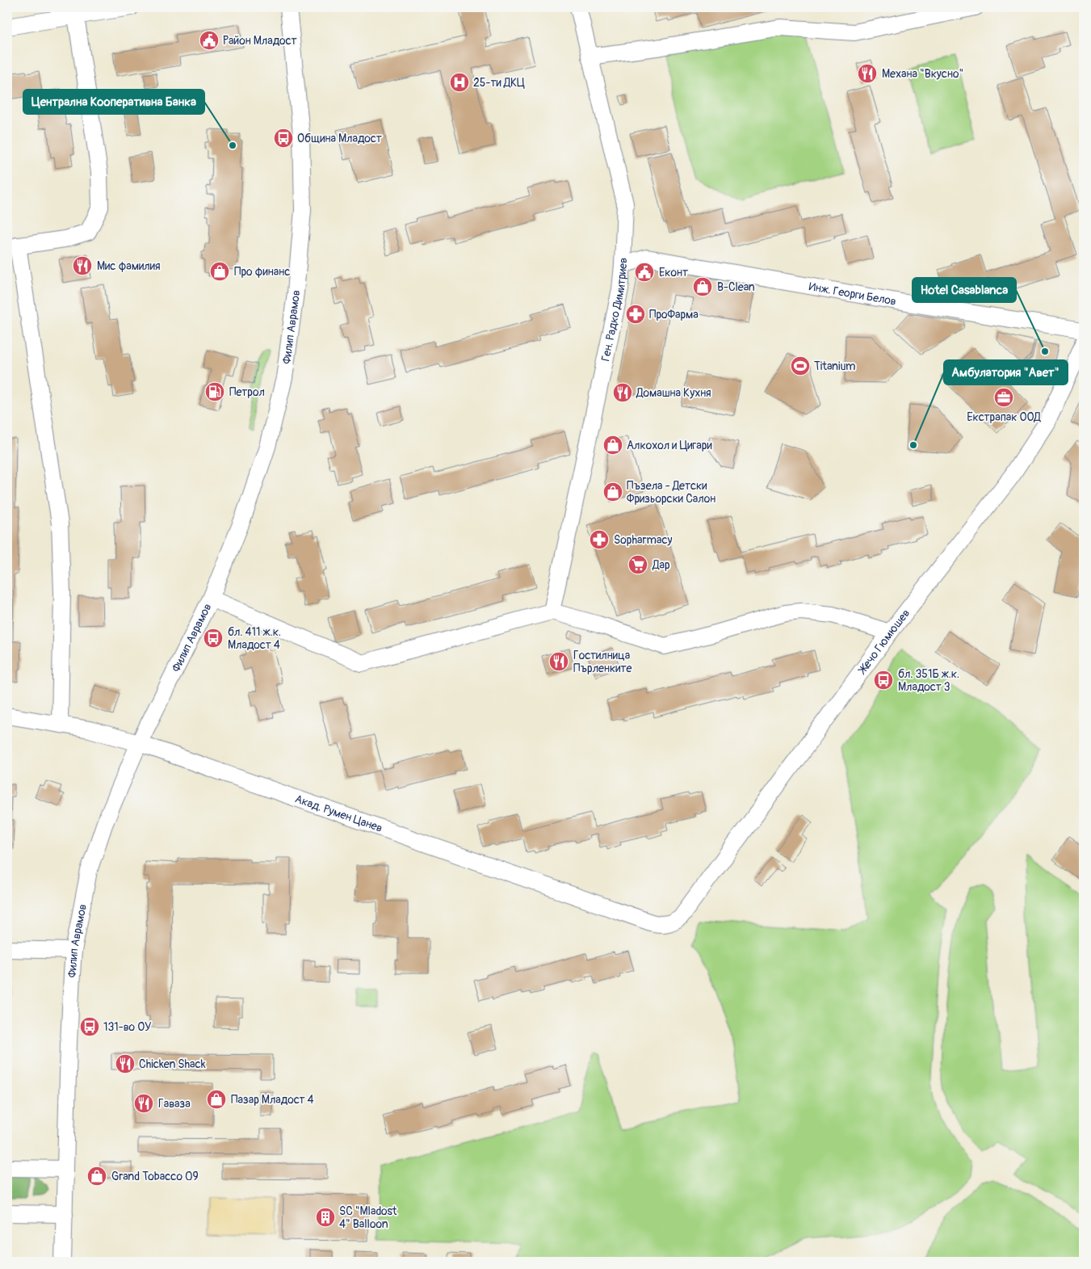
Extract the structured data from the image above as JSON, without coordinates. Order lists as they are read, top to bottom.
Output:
{
  "streets": {
    "street": [
      "Инж. Георги Белов",
      "Ген. Радко Димитриев",
      "Филип Аврамов",
      "Жечо Гюмюшев",
      "Акад. Румен Цанев"
    ]
  },
  "crossings": [
    ["Инж. Георги Белов", "Ген. Радко Димитриев"],
    ["Филип Аврамов", "Акад. Румен Цанев"],
    ["Жечо Гюмюшев", "Акад. Румен Цанев"]
  ],
  "places": {
    "public building": ["Район Младост", "Еконт"],
    "restaurant": [
      "Механа \"Вкусно\"",
      "Мис фамилия",
      "Домашна Кухня",
      "Гостилница Пърленките",
      "Chicken Shack",
      "Гаваза"
    ],
    "hospital": ["25-ти ДКЦ"],
    "bus stop": [
      "Община Младост",
      "бл. 411 ж.к. Младост 4",
      "бл. 351Б ж.к. Младост 3",
      "131-во ОУ"
    ],
    "other": ["Централна Кооперативна Банка", "Hotel Casablanca", "Амбулатория \"Авет\""],
    "shop": [
      "Про финанс",
      "B-Clean",
      "Алкохол и Цигари",
      "Пъзела - Детски Фризьорски Салон",
      "Пазар Младост 4",
      "Grand Tobacco 09"
    ],
    "pharmacy": ["ПроФарма", "Sopharmacy"],
    "sports": ["Titanium"],
    "fuel station": ["Петрол"],
    "office": ["Екстрапак ООД"],
    "supermarket": ["Дар"],
    "building": ["SC \"Mladost 4\" Balloon"]
  }
}
